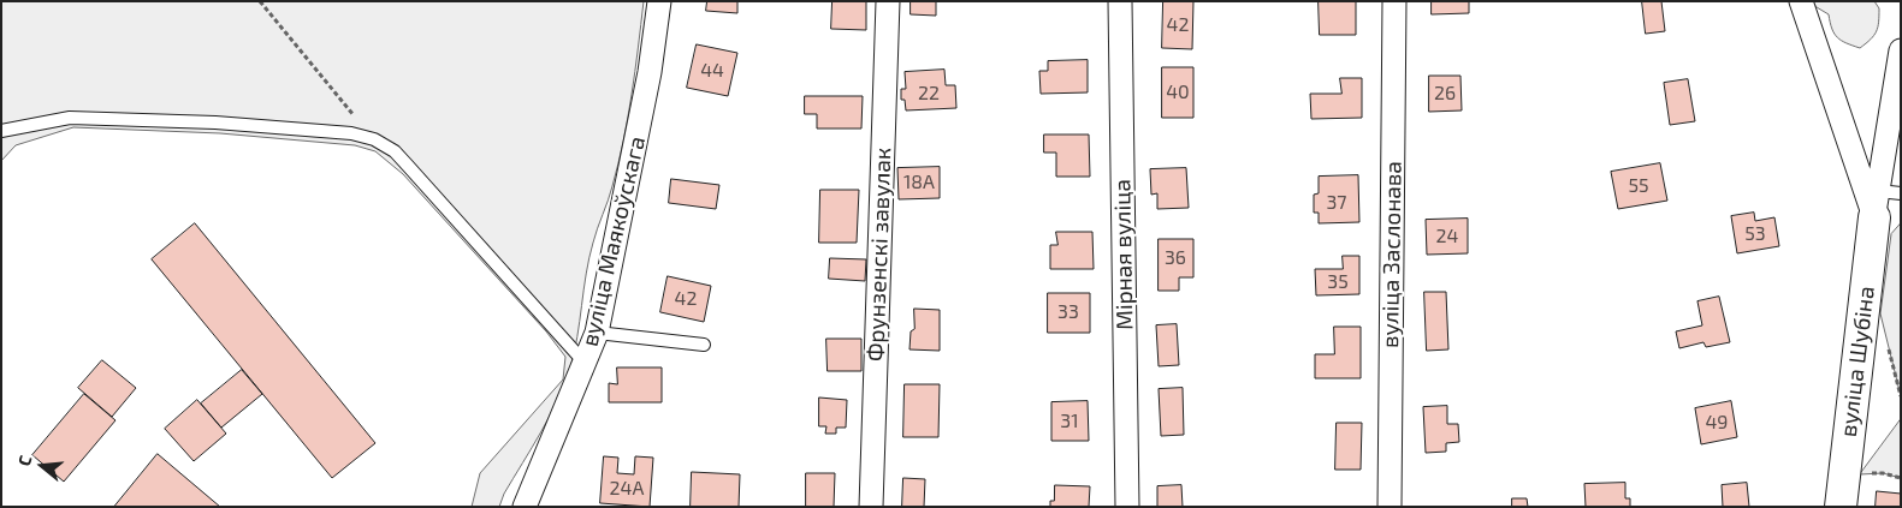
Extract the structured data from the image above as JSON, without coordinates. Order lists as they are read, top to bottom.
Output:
{
  "streets": {
    "street": [
      "вуліца Маякоўскага",
      "Фрунзенскі завулак",
      "Мірная вуліца",
      "вуліца Заслонава",
      "вуліца Шубіна"
    ]
  },
  "house_numbers": [
    "42",
    "44",
    "40",
    "22",
    "26",
    "18А",
    "55",
    "37",
    "53",
    "24",
    "36",
    "35",
    "42",
    "33",
    "31",
    "49",
    "24А"
  ],
  "north": "left"
}
